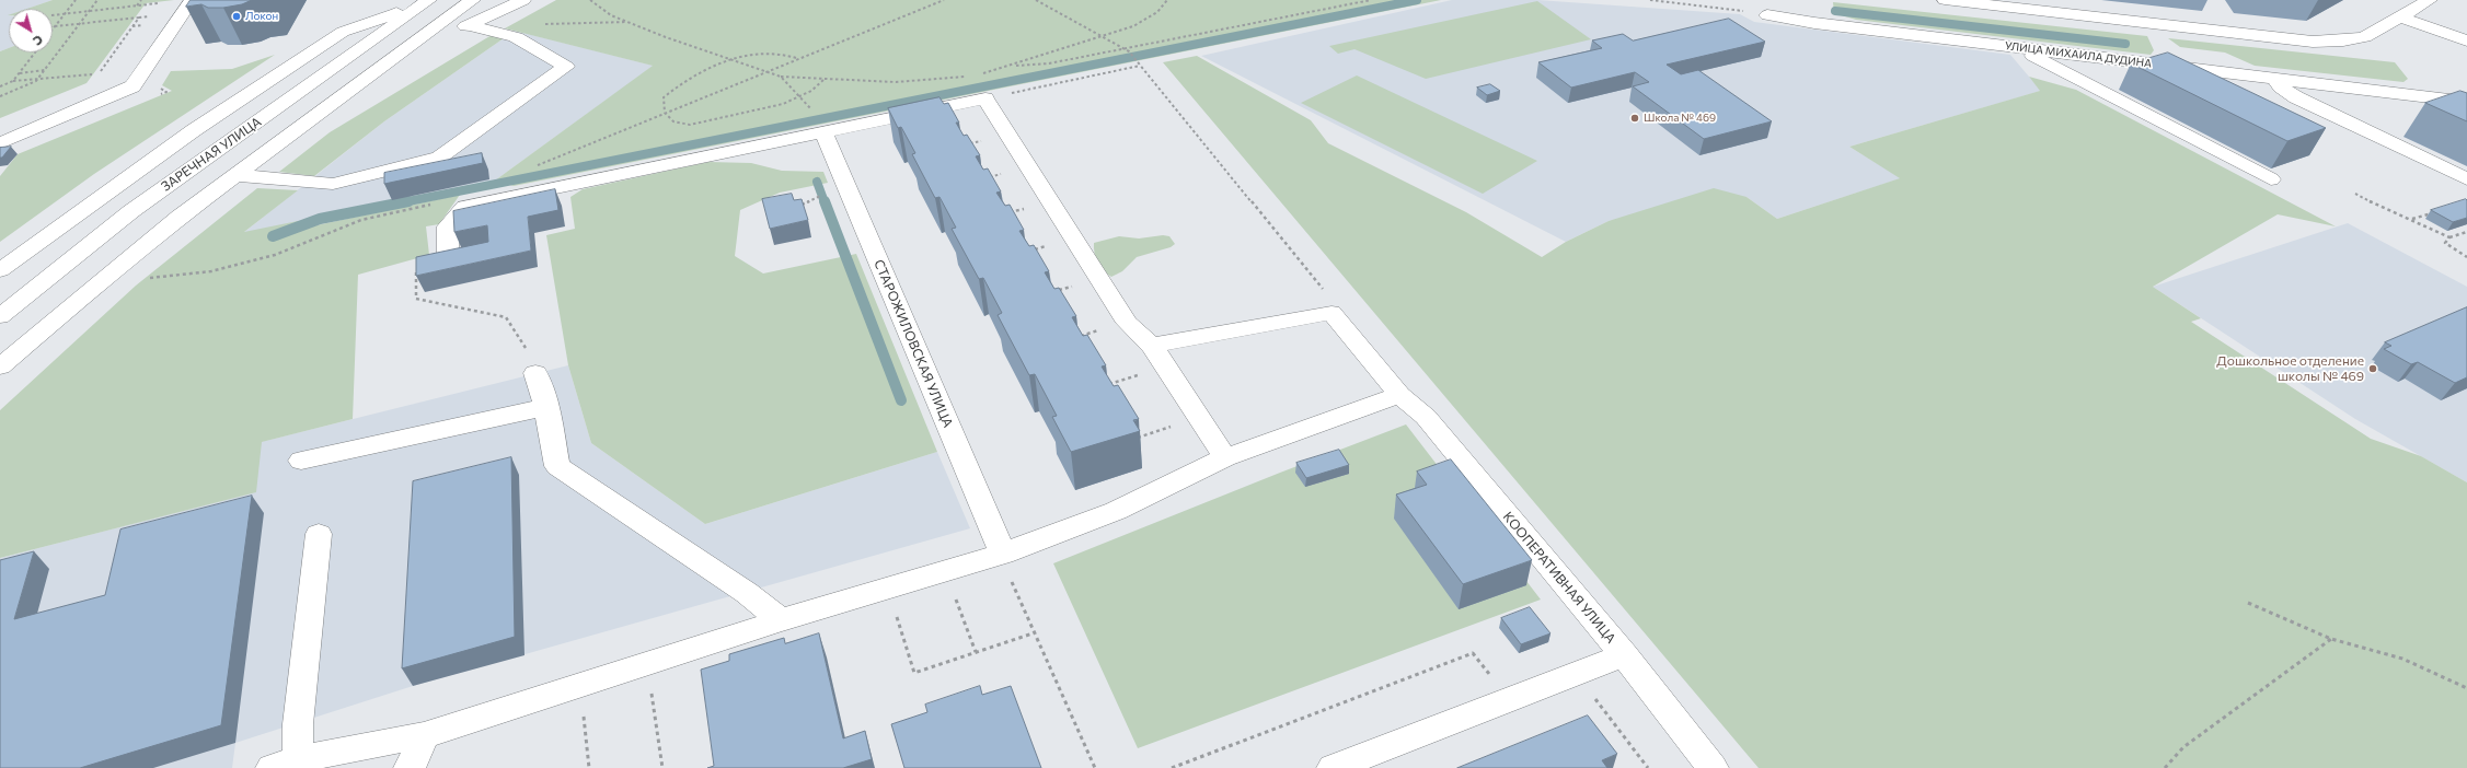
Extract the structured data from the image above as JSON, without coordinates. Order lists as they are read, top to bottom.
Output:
{
  "streets": {
    "street": [
      "УЛИЦА МИХАИЛА ДУДИНА",
      "ЗАРЕЧНАЯ УЛИЦА",
      "СТАРОЖИЛОВСКАЯ УЛИЦА",
      "КООПЕРАТИВНАЯ УЛИЦА"
    ]
  },
  "places": ["Локон", "Школа № 469", "Дошкольное отделение школы № 469"],
  "north": "bottom right"
}
